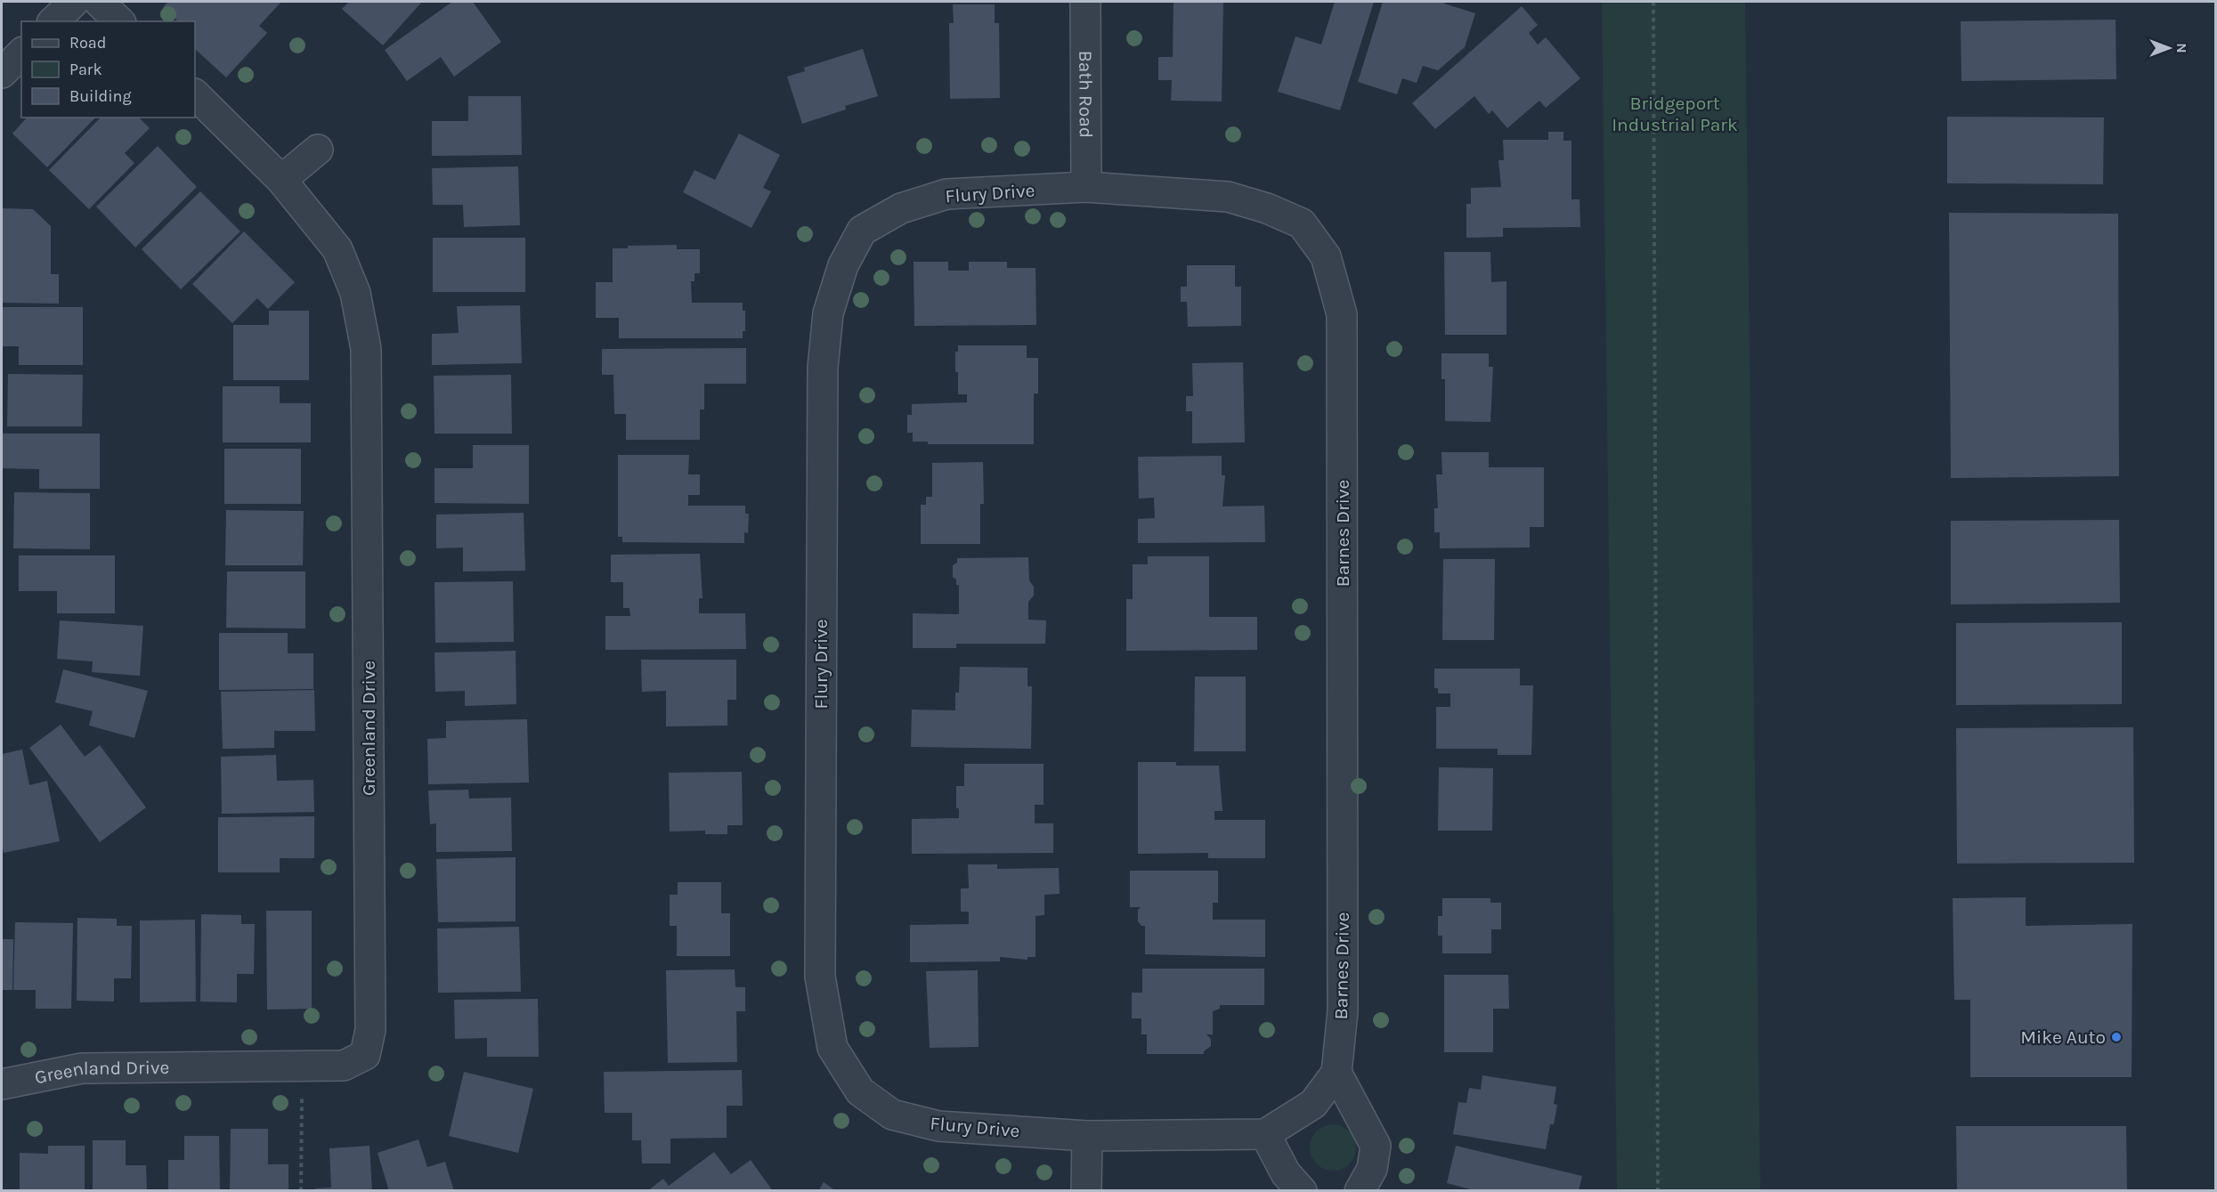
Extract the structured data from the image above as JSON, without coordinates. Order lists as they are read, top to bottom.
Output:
{
  "streets": {
    "street": [
      "Bath Road",
      "Flury Drive",
      "Barnes Drive",
      "Greenland Drive"
    ]
  },
  "crossings": [
    ["Bath Road", "Flury Drive"],
    ["Bath Road", "Barnes Drive"],
    ["Flury Drive", "Barnes Drive"]
  ],
  "parks": ["Bridgeport Industrial Park"],
  "places": ["Mike Auto"],
  "legend": ["Road", "Park", "Building"],
  "north": "right"
}
